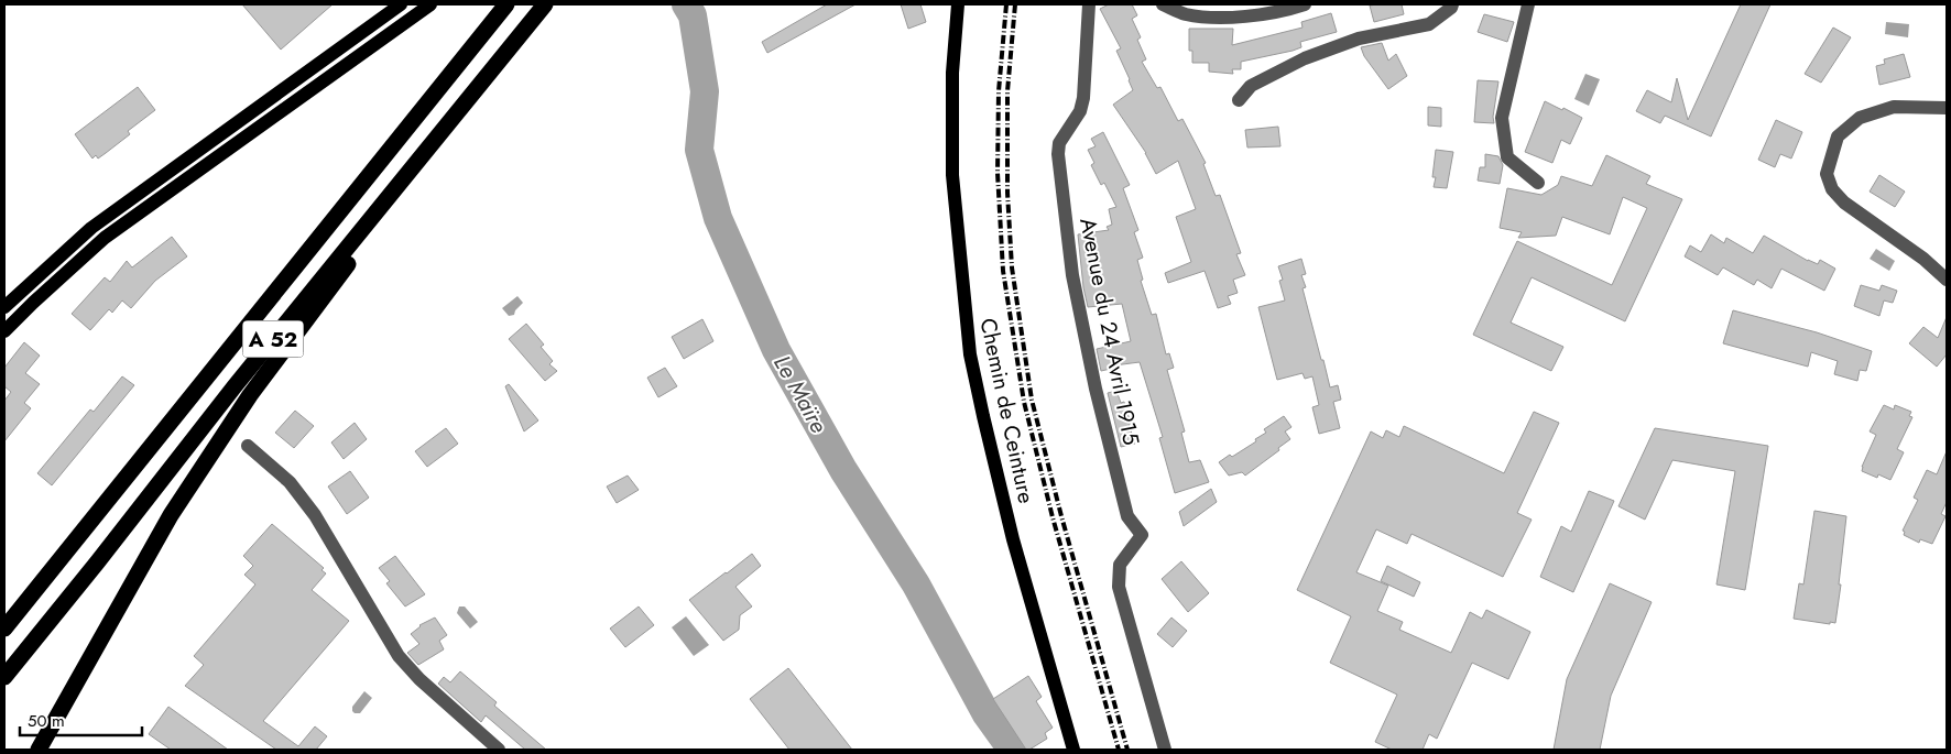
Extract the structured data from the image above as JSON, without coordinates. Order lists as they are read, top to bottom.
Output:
{
  "streets": {
    "highway": ["A 52"],
    "main road": ["Chemin de Ceinture"],
    "street": ["Avenue du 24 Avril 1915"]
  },
  "water": ["Le Maïre"],
  "scale_bar": "50 m"
}
